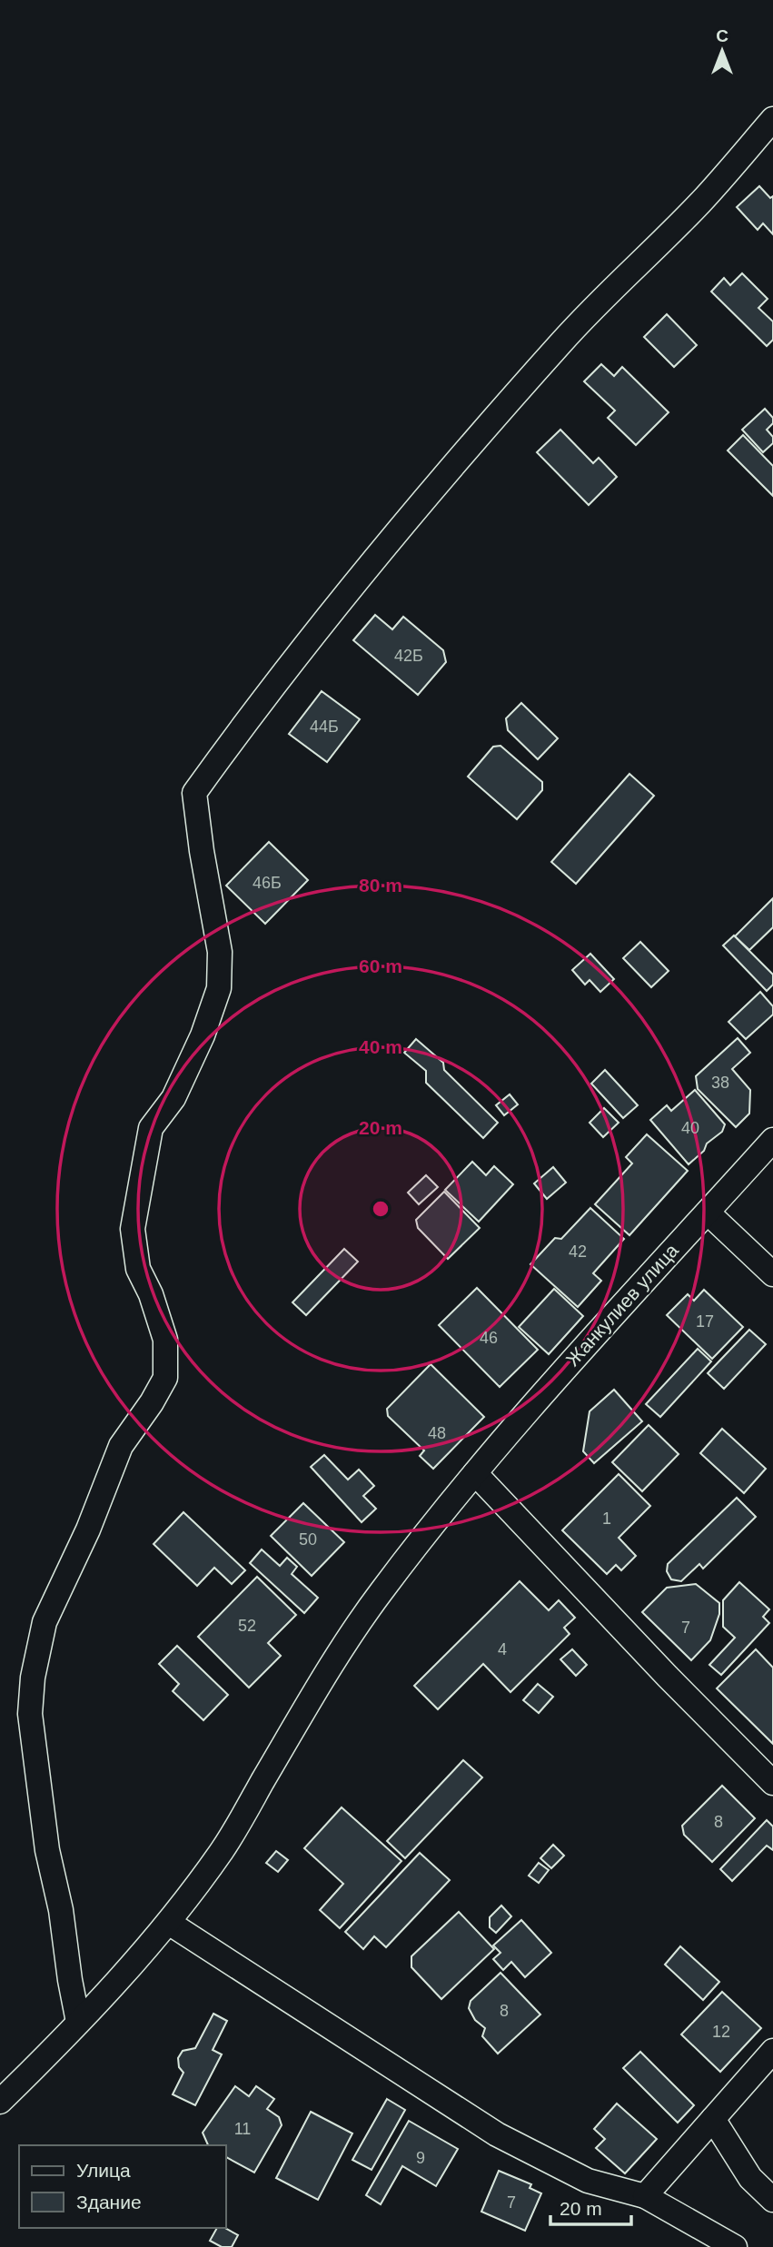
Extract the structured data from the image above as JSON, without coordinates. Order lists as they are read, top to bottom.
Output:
{
  "streets": {
    "street": ["Жанкулиев улица"]
  },
  "house_numbers": [
    "42Б",
    "44Б",
    "46Б",
    "38",
    "40",
    "42",
    "17",
    "46",
    "48",
    "1",
    "50",
    "52",
    "7",
    "4",
    "8",
    "8",
    "12",
    "11",
    "9",
    "7"
  ],
  "legend": ["Улица", "Здание"],
  "scale_bar": "20 m",
  "north": "top",
  "rings": [
    "80 m",
    "60 m",
    "40 m",
    "20 m"
  ]
}
